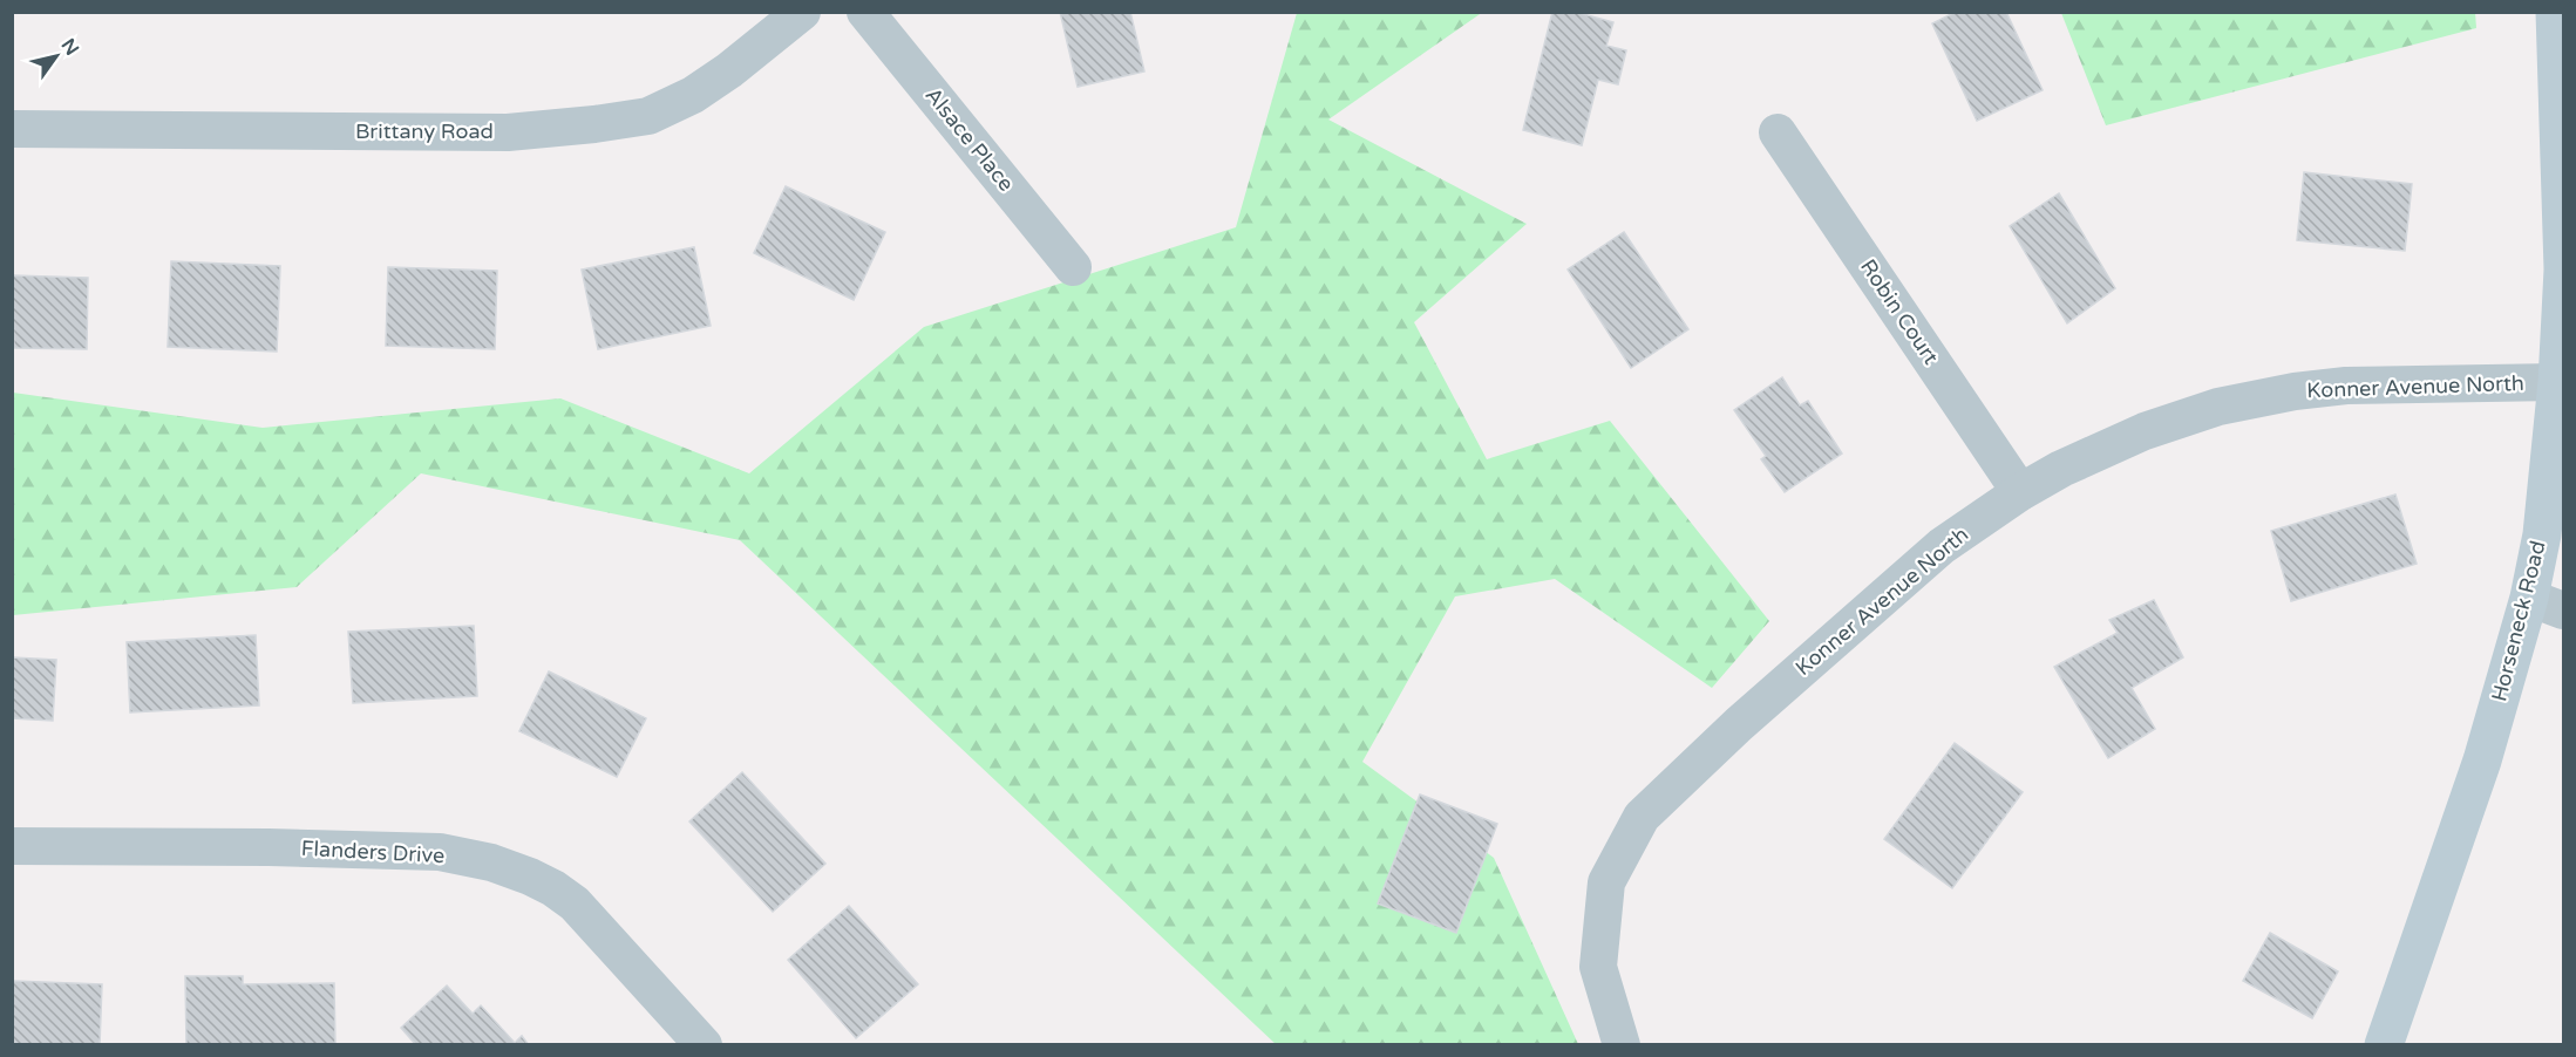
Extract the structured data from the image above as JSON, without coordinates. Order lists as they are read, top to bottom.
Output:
{
  "streets": {
    "street": [
      "Brittany Road",
      "Alsace Place",
      "Robin Court",
      "Konner Avenue North",
      "Horseneck Road",
      "Flanders Drive"
    ]
  },
  "crossings": [
    ["Robin Court", "Konner Avenue North"],
    ["Konner Avenue North", "Horseneck Road"]
  ],
  "north": "top right"
}
